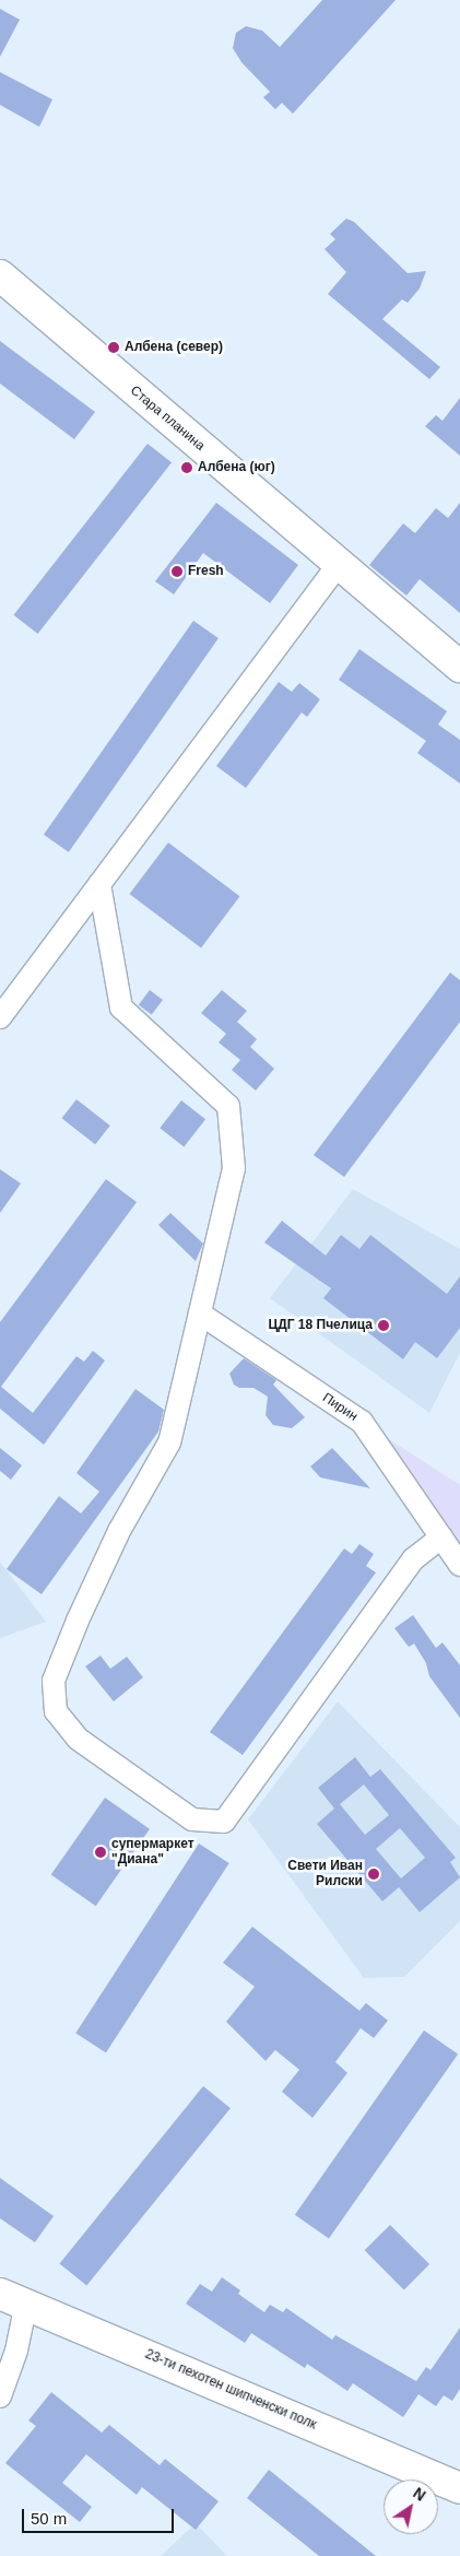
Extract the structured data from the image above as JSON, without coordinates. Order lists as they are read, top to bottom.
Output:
{
  "streets": {
    "street": ["Стара планина", "Пирин", "23-ти пехотен шипченски полк"]
  },
  "places": [
    "Албена (север)",
    "Албена (юг)",
    "Fresh",
    "ЦДГ 18 Пчелица",
    "супермаркет \"Диана\"",
    "Свети Иван Рилски"
  ],
  "scale_bar": "50 m",
  "north": "top right"
}
